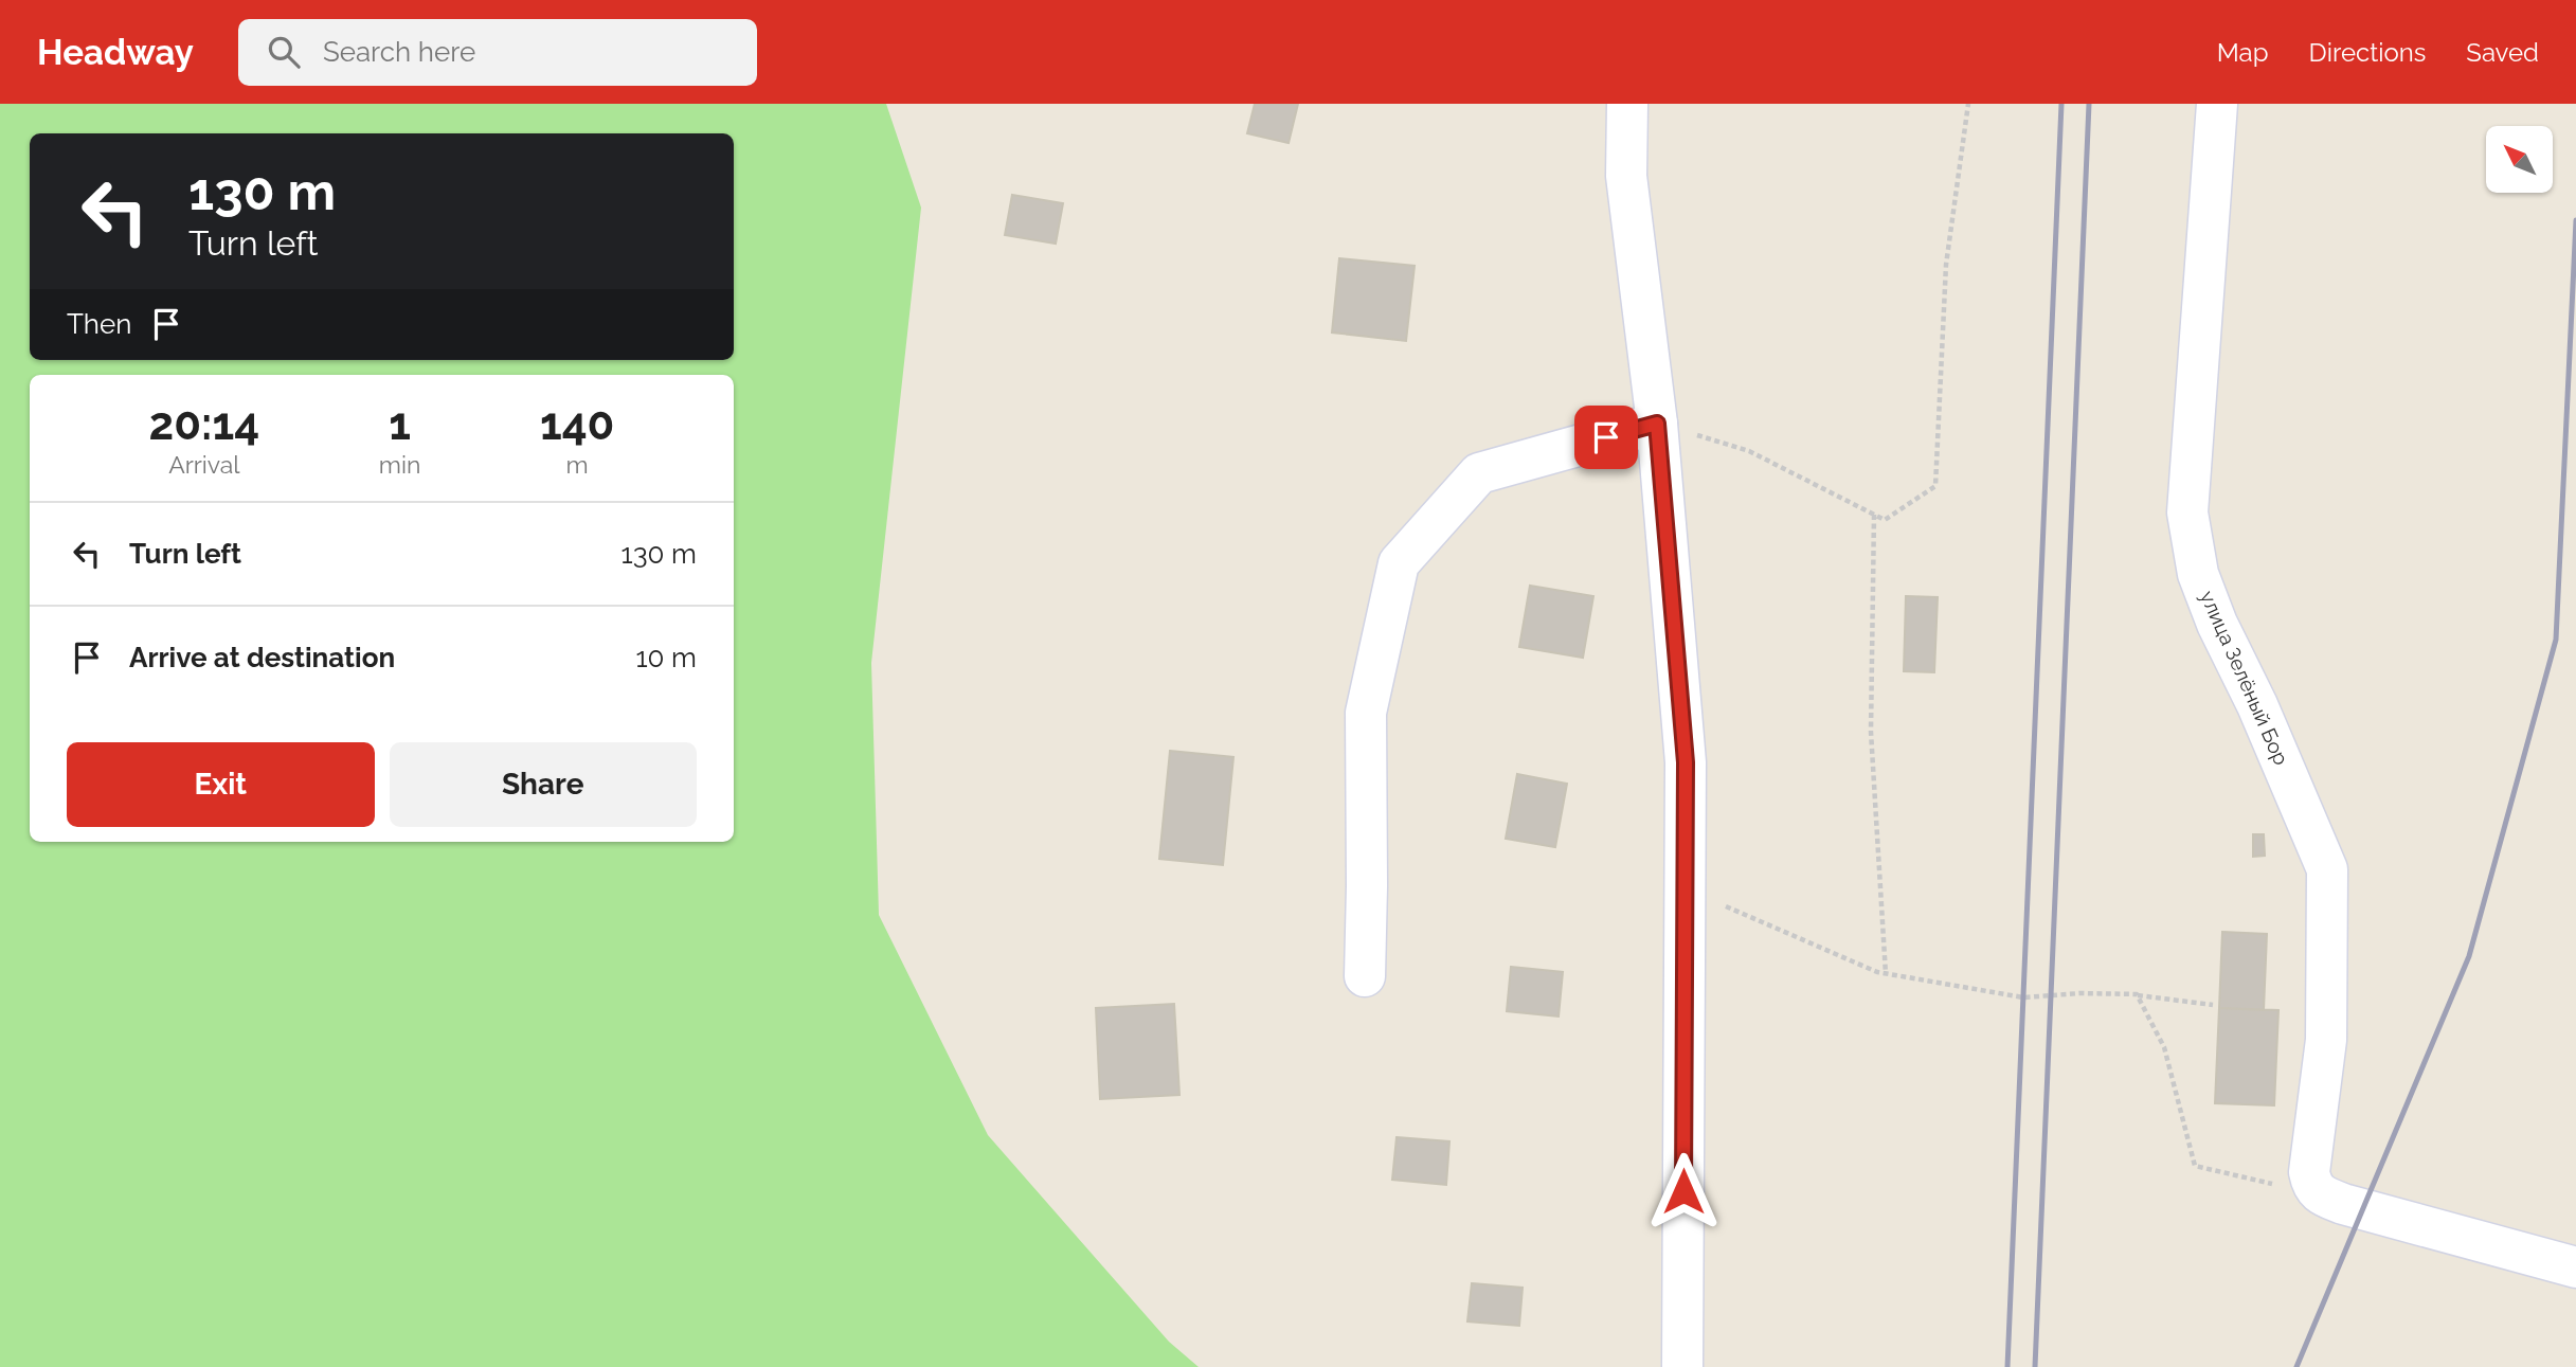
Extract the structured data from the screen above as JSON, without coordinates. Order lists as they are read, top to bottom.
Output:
{
  "streets": {
    "street": ["улица Зелёный Бор"]
  },
  "north": "top left",
  "page": {
    "header": "Headway",
    "search": "Search here",
    "nav": ["Map", "Directions", "Saved"],
    "turn": ["130 m", "Turn left"],
    "then": "Then",
    "eta": [
      "20:14",
      "Arrival",
      "1",
      "min",
      "140",
      "m"
    ],
    "list": [
      {
        "name": "Turn left",
        "value": "130 m"
      },
      {
        "name": "Arrive at destination",
        "value": "10 m"
      }
    ],
    "buttons": ["Exit", "Share"]
  }
}
